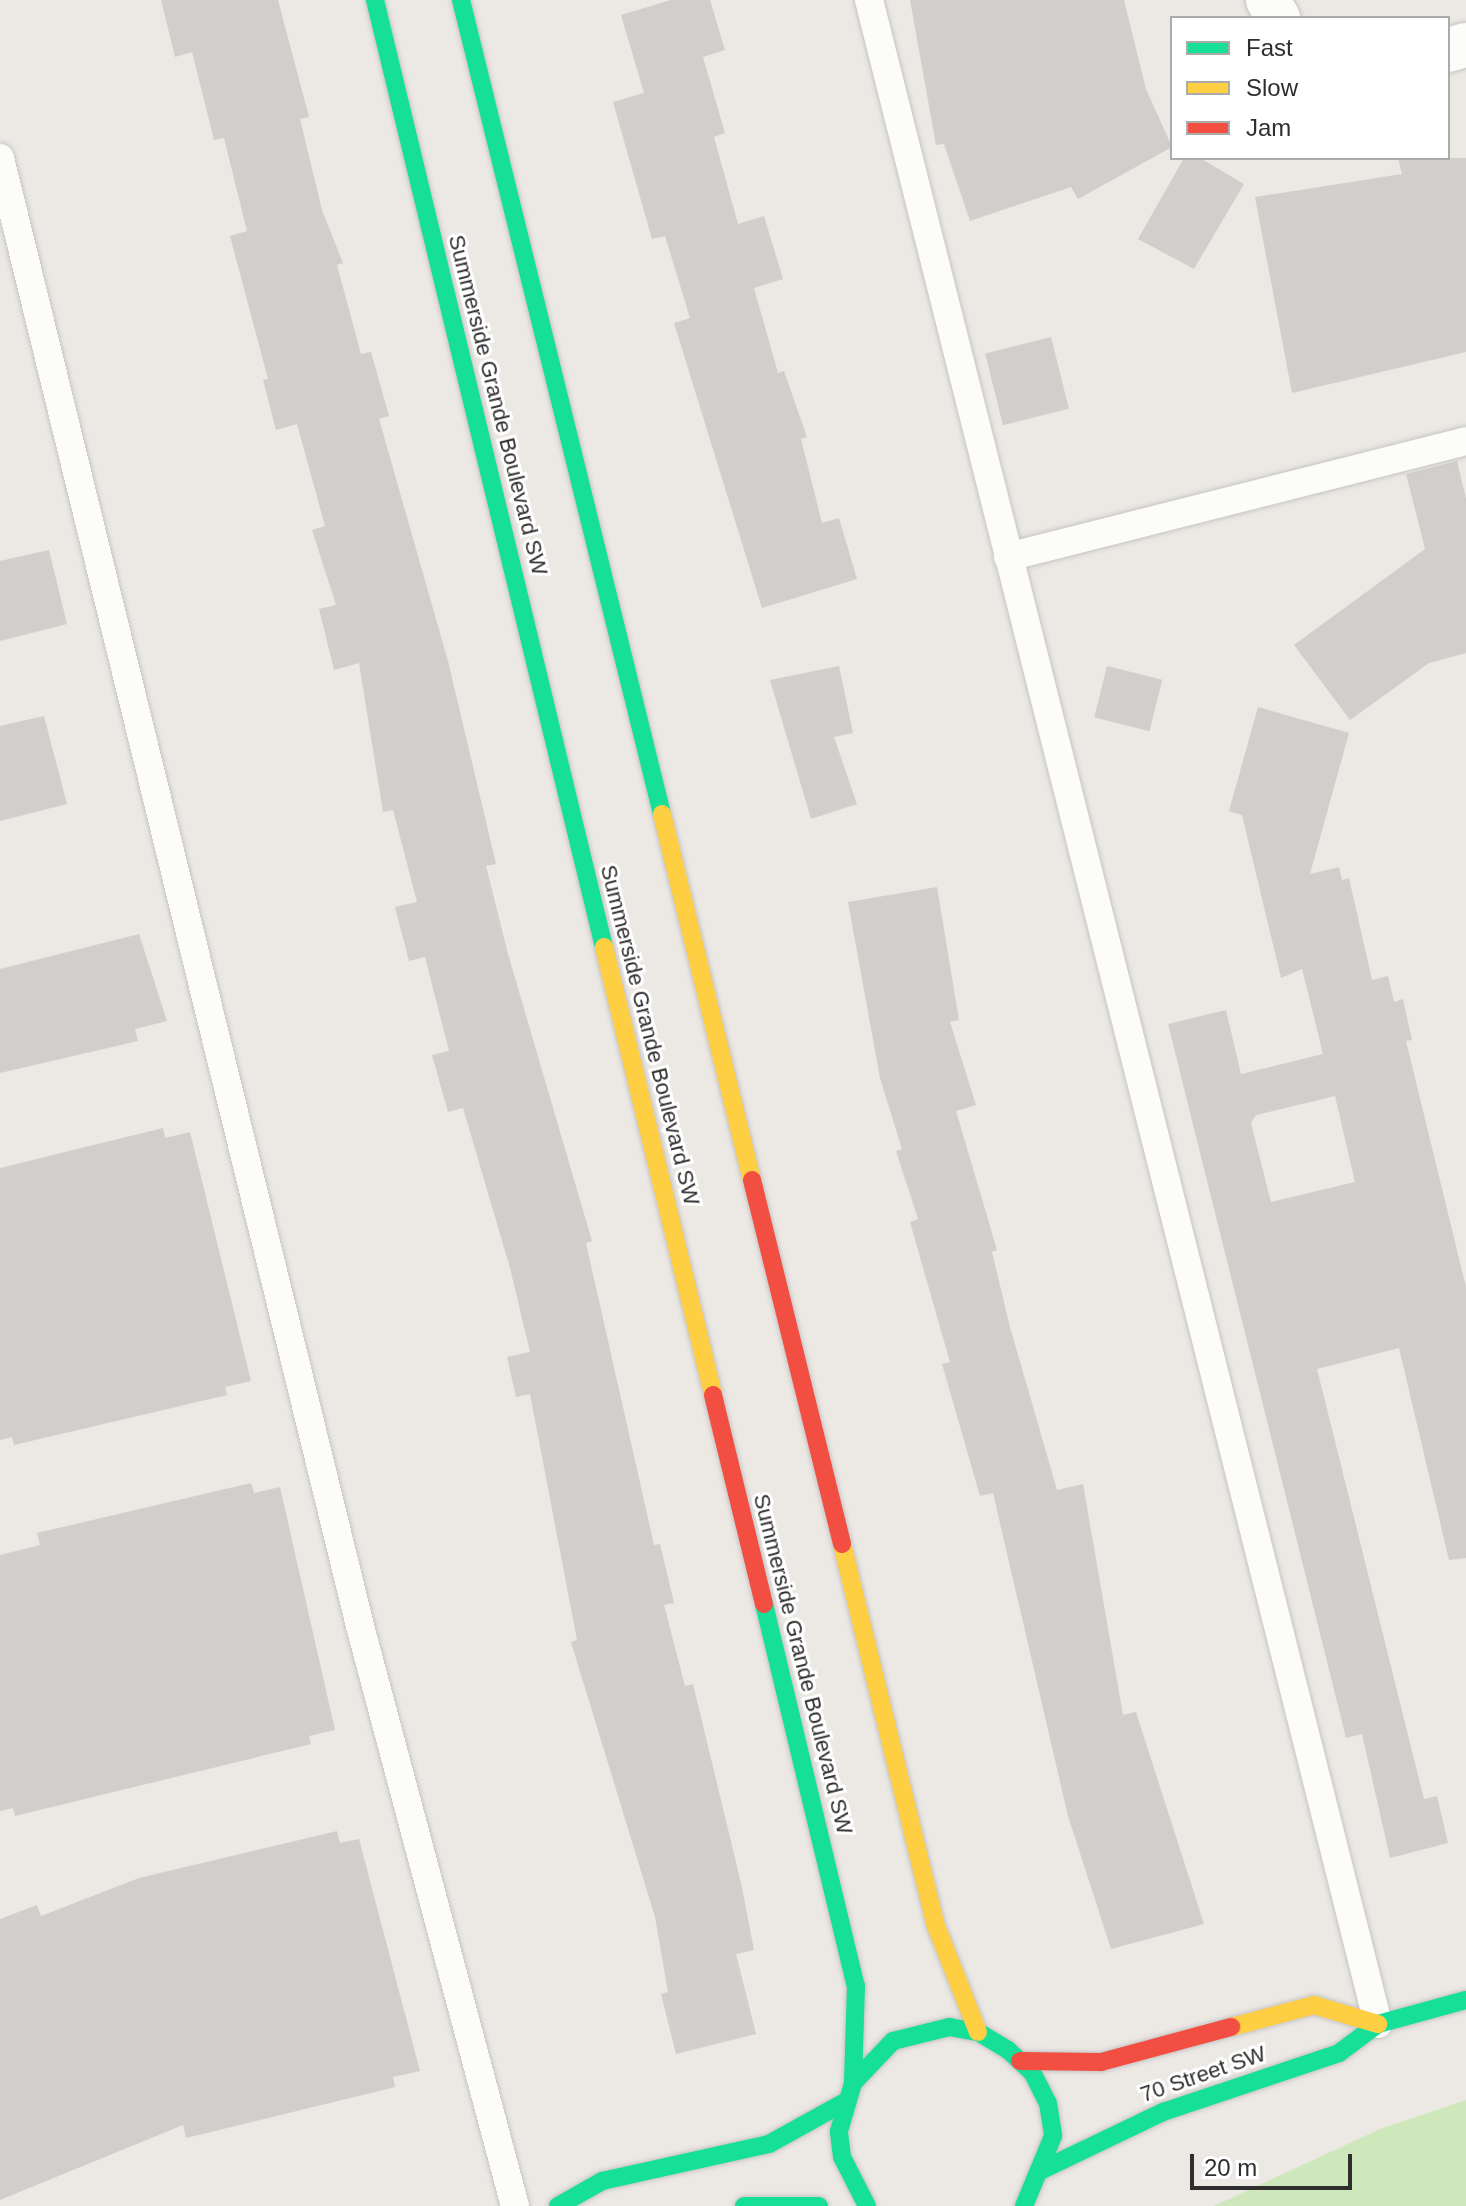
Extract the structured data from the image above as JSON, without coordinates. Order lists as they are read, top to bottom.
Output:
{
  "streets": {
    "street": ["Summerside Grande Boulevard SW", "70 Street SW"]
  },
  "legend": ["Fast", "Slow", "Jam"],
  "scale_bar": "20 m"
}
